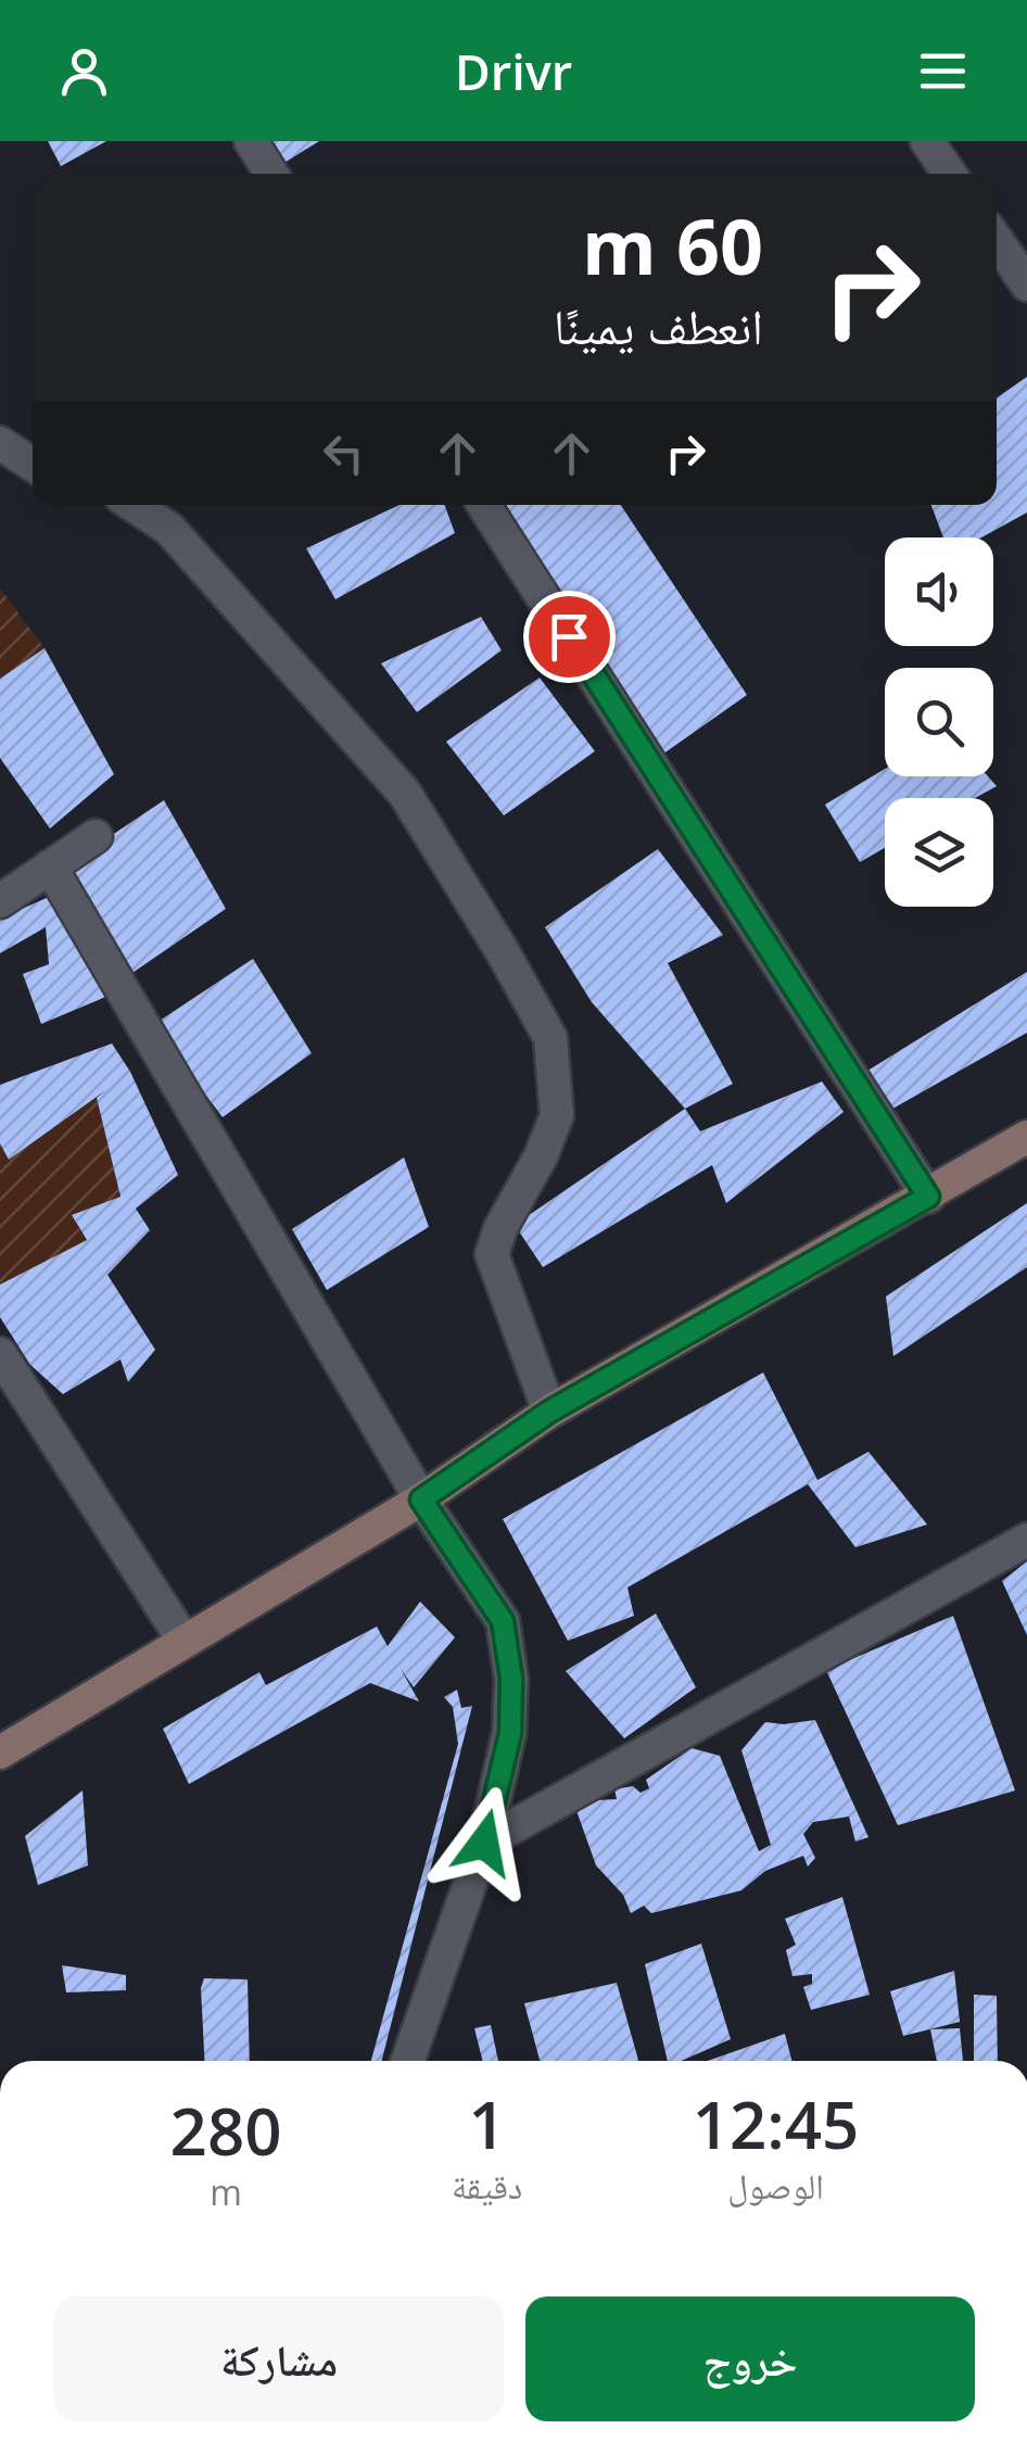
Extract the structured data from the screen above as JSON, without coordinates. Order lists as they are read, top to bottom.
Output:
{
  "page": {
    "header": "Drivr",
    "turn": ["60 m", "انعطف يمينًا"],
    "eta": [
      "12:45",
      "الوصول",
      "1",
      "دقيقة",
      "280",
      "m"
    ],
    "buttons": ["خروج", "مشاركة"]
  }
}
